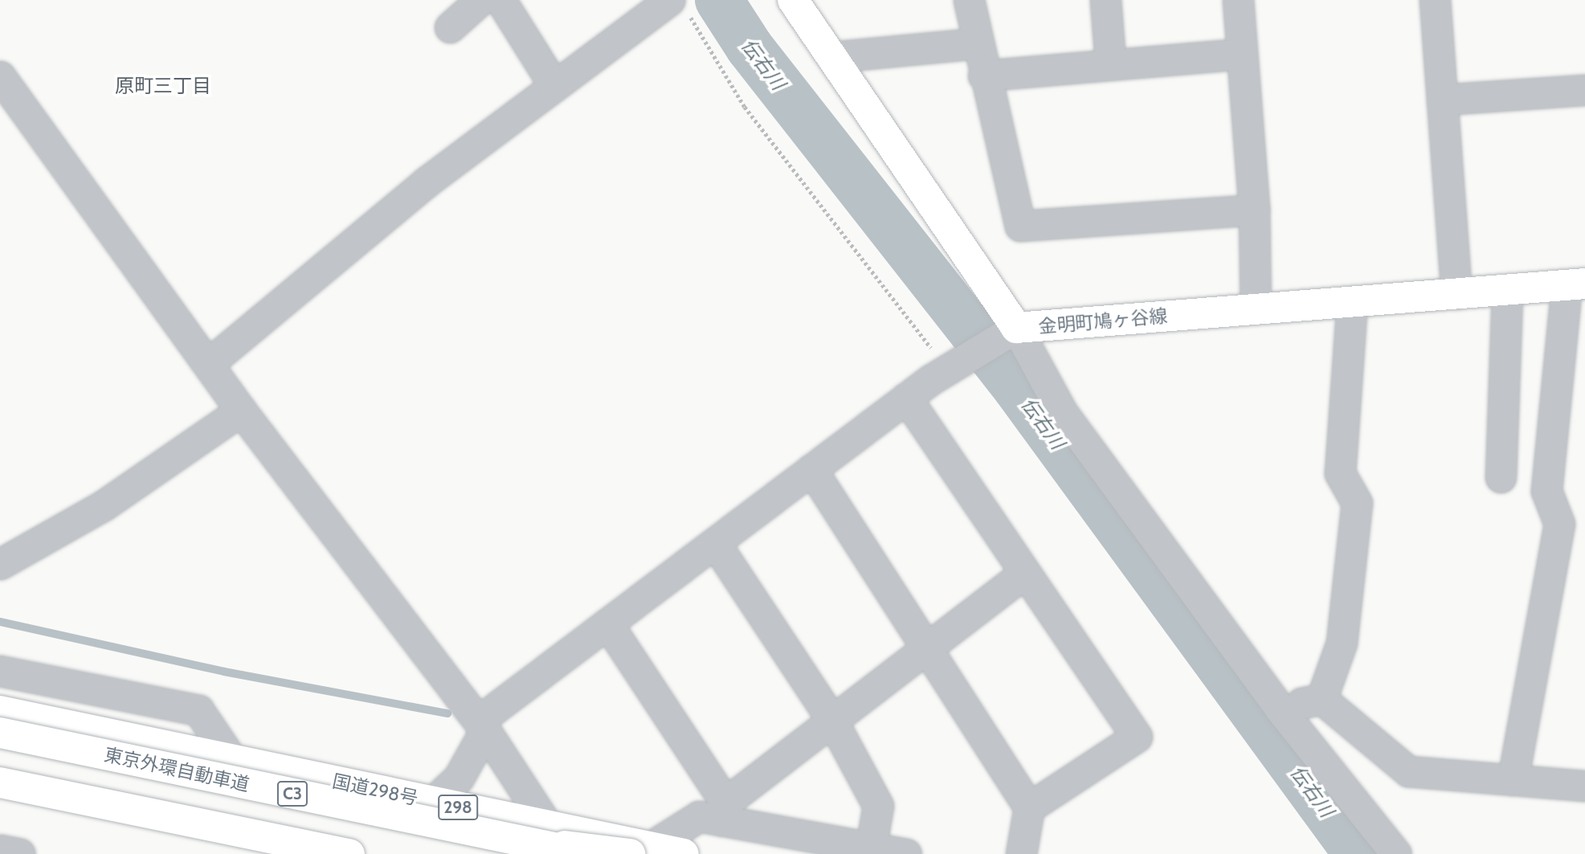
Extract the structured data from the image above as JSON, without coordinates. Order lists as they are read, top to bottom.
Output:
{
  "streets": {
    "main road": [
      "金明町鳩ヶ谷線",
      "東京外環自動車道",
      "国道298号",
      "C3",
      "298"
    ]
  },
  "crossings": [
    ["東京外環自動車道", "国道298号"]
  ],
  "districts": ["原町三丁目"],
  "water": ["伝右川"]
}
